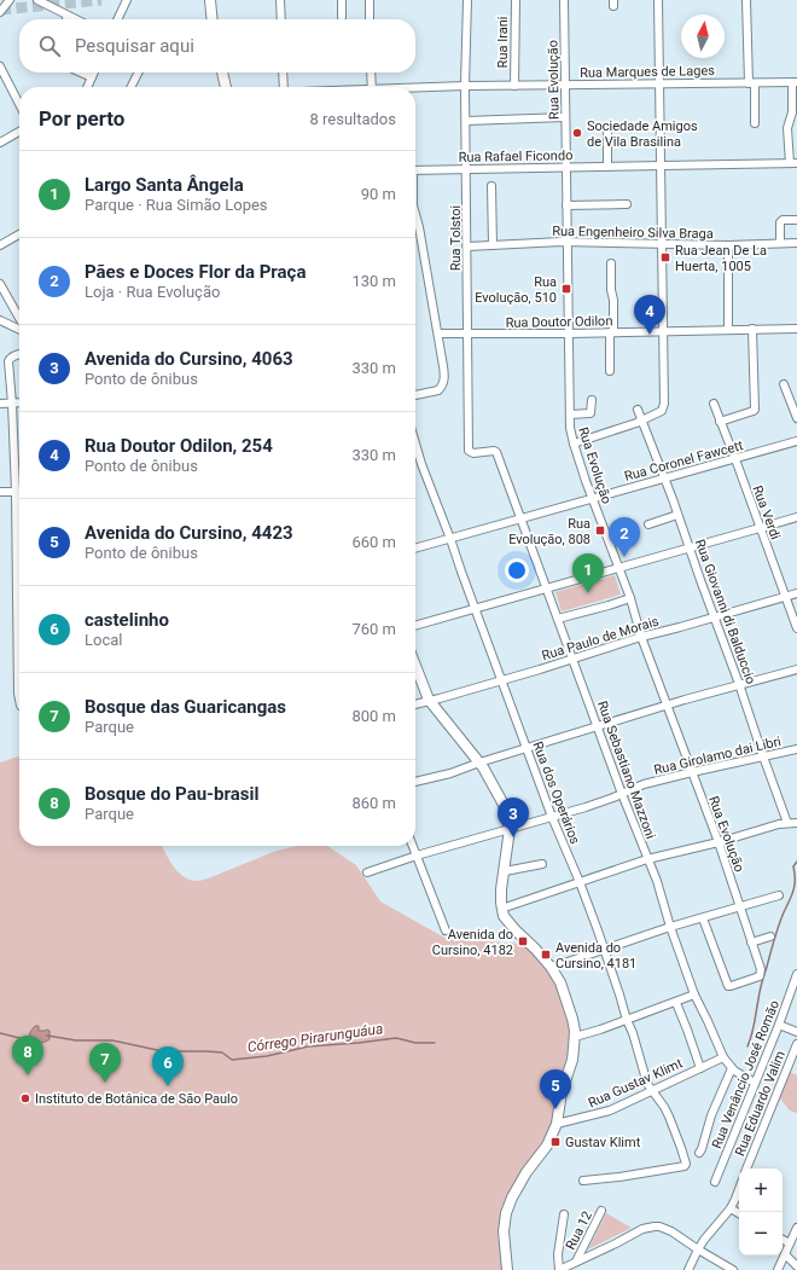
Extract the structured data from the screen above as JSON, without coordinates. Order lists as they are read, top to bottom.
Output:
{
  "streets": {
    "street": [
      "Rua Irani",
      "Rua Marques de Lages",
      "Rua Evolução",
      "Rua Rafael Ficondo",
      "Rua Engenheiro Silva Braga",
      "Rua Tolstoi",
      "Rua Doutor Odilon",
      "Rua Coronel Fawcett",
      "Rua Verdi",
      "Rua Giovanni di Balduccio",
      "Rua Paulo de Morais",
      "Rua Girolamo dai Libri",
      "Rua Sebastiano Mazzoni",
      "Rua dos Operários",
      "Rua Venâncio José Romão",
      "Rua Gustav Klimt",
      "Rua Eduardo Valim",
      "Rua 12"
    ]
  },
  "crossings": [
    ["Rua Irani", "Rua Marques de Lages"],
    ["Rua Marques de Lages", "Rua Evolução"],
    ["Rua Marques de Lages", "Rua Tolstoi"],
    ["Rua Evolução", "Rua Rafael Ficondo"],
    ["Rua Evolução", "Rua Engenheiro Silva Braga"],
    ["Rua Evolução", "Rua Doutor Odilon"],
    ["Rua Evolução", "Rua Coronel Fawcett"],
    ["Rua Evolução", "Rua Paulo de Morais"],
    ["Rua Evolução", "Rua Girolamo dai Libri"],
    ["Rua Rafael Ficondo", "Rua Tolstoi"],
    ["Rua Engenheiro Silva Braga", "Rua Tolstoi"],
    ["Rua Tolstoi", "Rua Doutor Odilon"],
    ["Rua Tolstoi", "Rua Sebastiano Mazzoni"],
    ["Rua Coronel Fawcett", "Rua Verdi"],
    ["Rua Coronel Fawcett", "Rua Giovanni di Balduccio"],
    ["Rua Coronel Fawcett", "Rua Sebastiano Mazzoni"],
    ["Rua Coronel Fawcett", "Rua dos Operários"],
    ["Rua Verdi", "Rua Paulo de Morais"],
    ["Rua Giovanni di Balduccio", "Rua Paulo de Morais"],
    ["Rua Giovanni di Balduccio", "Rua Girolamo dai Libri"],
    ["Rua Paulo de Morais", "Rua Sebastiano Mazzoni"],
    ["Rua Paulo de Morais", "Rua dos Operários"],
    ["Rua Girolamo dai Libri", "Rua Sebastiano Mazzoni"],
    ["Rua Girolamo dai Libri", "Rua dos Operários"],
    ["Rua Sebastiano Mazzoni", "Rua Venâncio José Romão"],
    ["Rua Sebastiano Mazzoni", "Rua Gustav Klimt"],
    ["Rua dos Operários", "Rua Gustav Klimt"]
  ],
  "water": ["Córrego Pirarunguáua"],
  "places": {
    "other": ["Sociedade Amigos de Vila Brasilina", "Instituto de Botânica de São Paulo"],
    "transit": [
      "Rua Jean De La Huerta, 1005",
      "Rua Evolução, 510",
      "Rua Evolução, 808",
      "Avenida do Cursino, 4182",
      "Avenida do Cursino, 4181",
      "Gustav Klimt"
    ]
  },
  "north": "top",
  "page": {
    "search": "Pesquisar aqui",
    "heading": ["Por perto", "8 resultados"],
    "list": [
      {
        "mark": "1",
        "name": "Largo Santa Ângela",
        "note": "Parque · Rua Simão Lopes",
        "value": "90 m"
      },
      {
        "mark": "2",
        "name": "Pães e Doces Flor da Praça",
        "note": "Loja · Rua Evolução",
        "value": "130 m"
      },
      {
        "mark": "3",
        "name": "Avenida do Cursino, 4063",
        "note": "Ponto de ônibus",
        "value": "330 m"
      },
      {
        "mark": "4",
        "name": "Rua Doutor Odilon, 254",
        "note": "Ponto de ônibus",
        "value": "330 m"
      },
      {
        "mark": "5",
        "name": "Avenida do Cursino, 4423",
        "note": "Ponto de ônibus",
        "value": "660 m"
      },
      {
        "mark": "6",
        "name": "castelinho",
        "note": "Local",
        "value": "760 m"
      },
      {
        "mark": "7",
        "name": "Bosque das Guaricangas",
        "note": "Parque",
        "value": "800 m"
      },
      {
        "mark": "8",
        "name": "Bosque do Pau-brasil",
        "note": "Parque",
        "value": "860 m"
      }
    ],
    "pins": [
      "4",
      "2",
      "1",
      "3",
      "8",
      "7",
      "6",
      "5"
    ],
    "map_buttons": ["+", "−"]
  }
}
